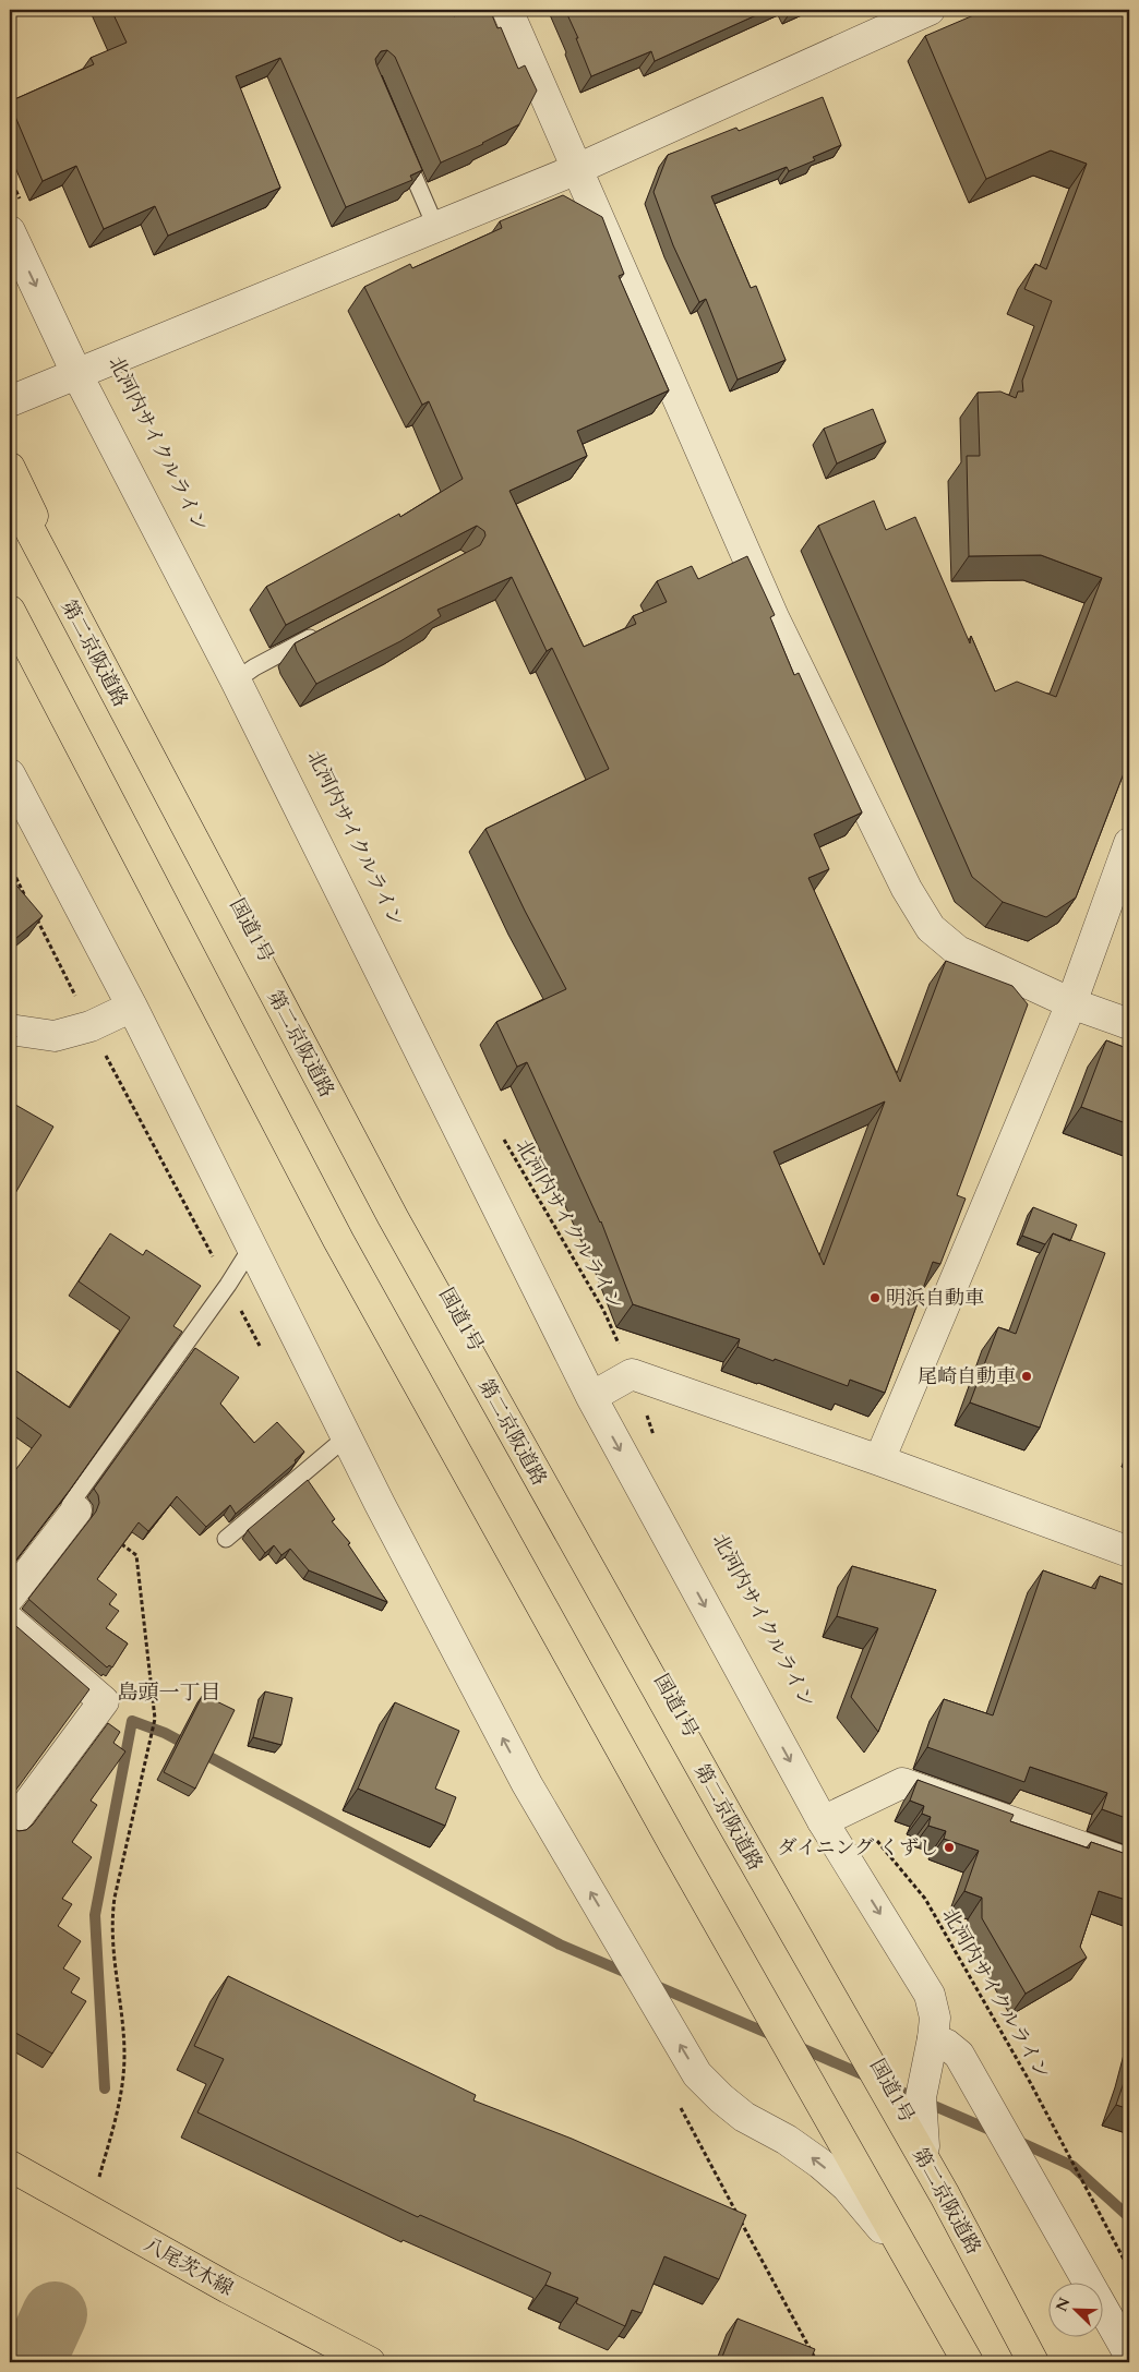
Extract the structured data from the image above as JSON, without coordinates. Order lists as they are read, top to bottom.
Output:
{
  "streets": {
    "main road": ["第二京阪道路", "国道1号", "八尾茨木線"],
    "path": ["北河内サイクルライン"]
  },
  "districts": ["島頭一丁目"],
  "places": ["明浜自動車", "尾崎自動車", "ダイニング くずし"],
  "north": "top left"
}
